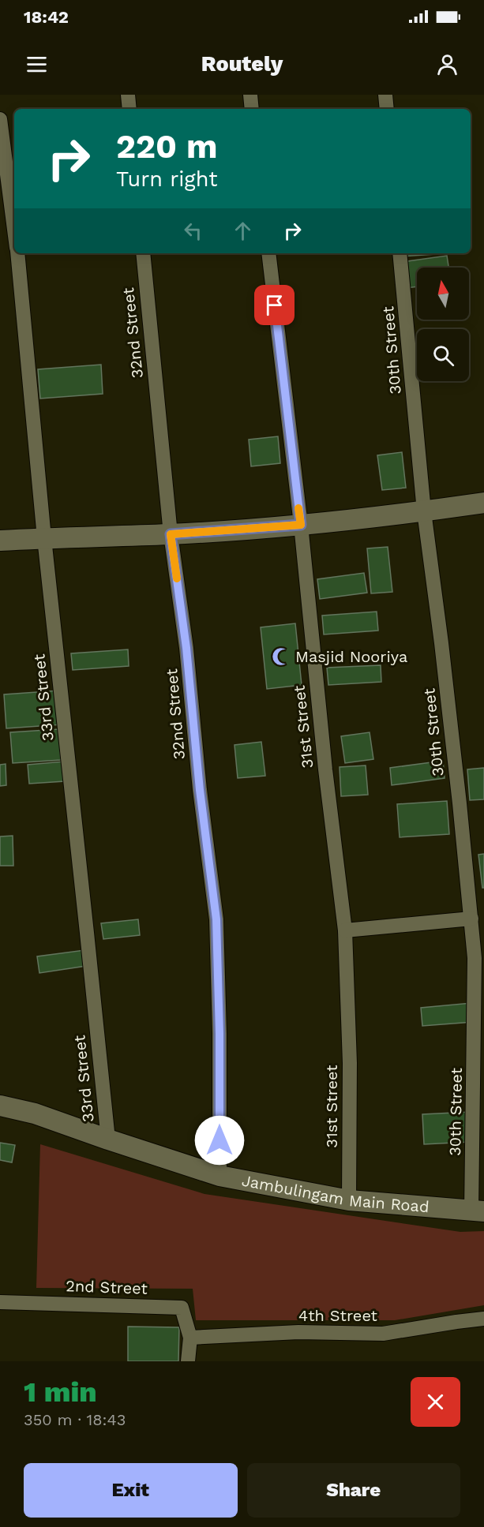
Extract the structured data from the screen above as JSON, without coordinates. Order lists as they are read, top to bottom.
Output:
{
  "streets": {
    "street": [
      "32nd Street",
      "30th Street",
      "33rd Street",
      "31st Street",
      "Jambulingam Main Road",
      "2nd Street",
      "4th Street"
    ]
  },
  "crossings": [
    ["32nd Street", "Jambulingam Main Road"],
    ["30th Street", "Jambulingam Main Road"],
    ["33rd Street", "Jambulingam Main Road"],
    ["31st Street", "Jambulingam Main Road"],
    ["2nd Street", "4th Street"]
  ],
  "places": {
    "mosque": ["Masjid Nooriya"]
  },
  "north": "top",
  "page": {
    "status": "18:42",
    "header": "Routely",
    "turn": ["220 m", "Turn right"],
    "heading": ["1 min", "350 m · 18:43"],
    "buttons": ["Exit", "Share"]
  }
}
